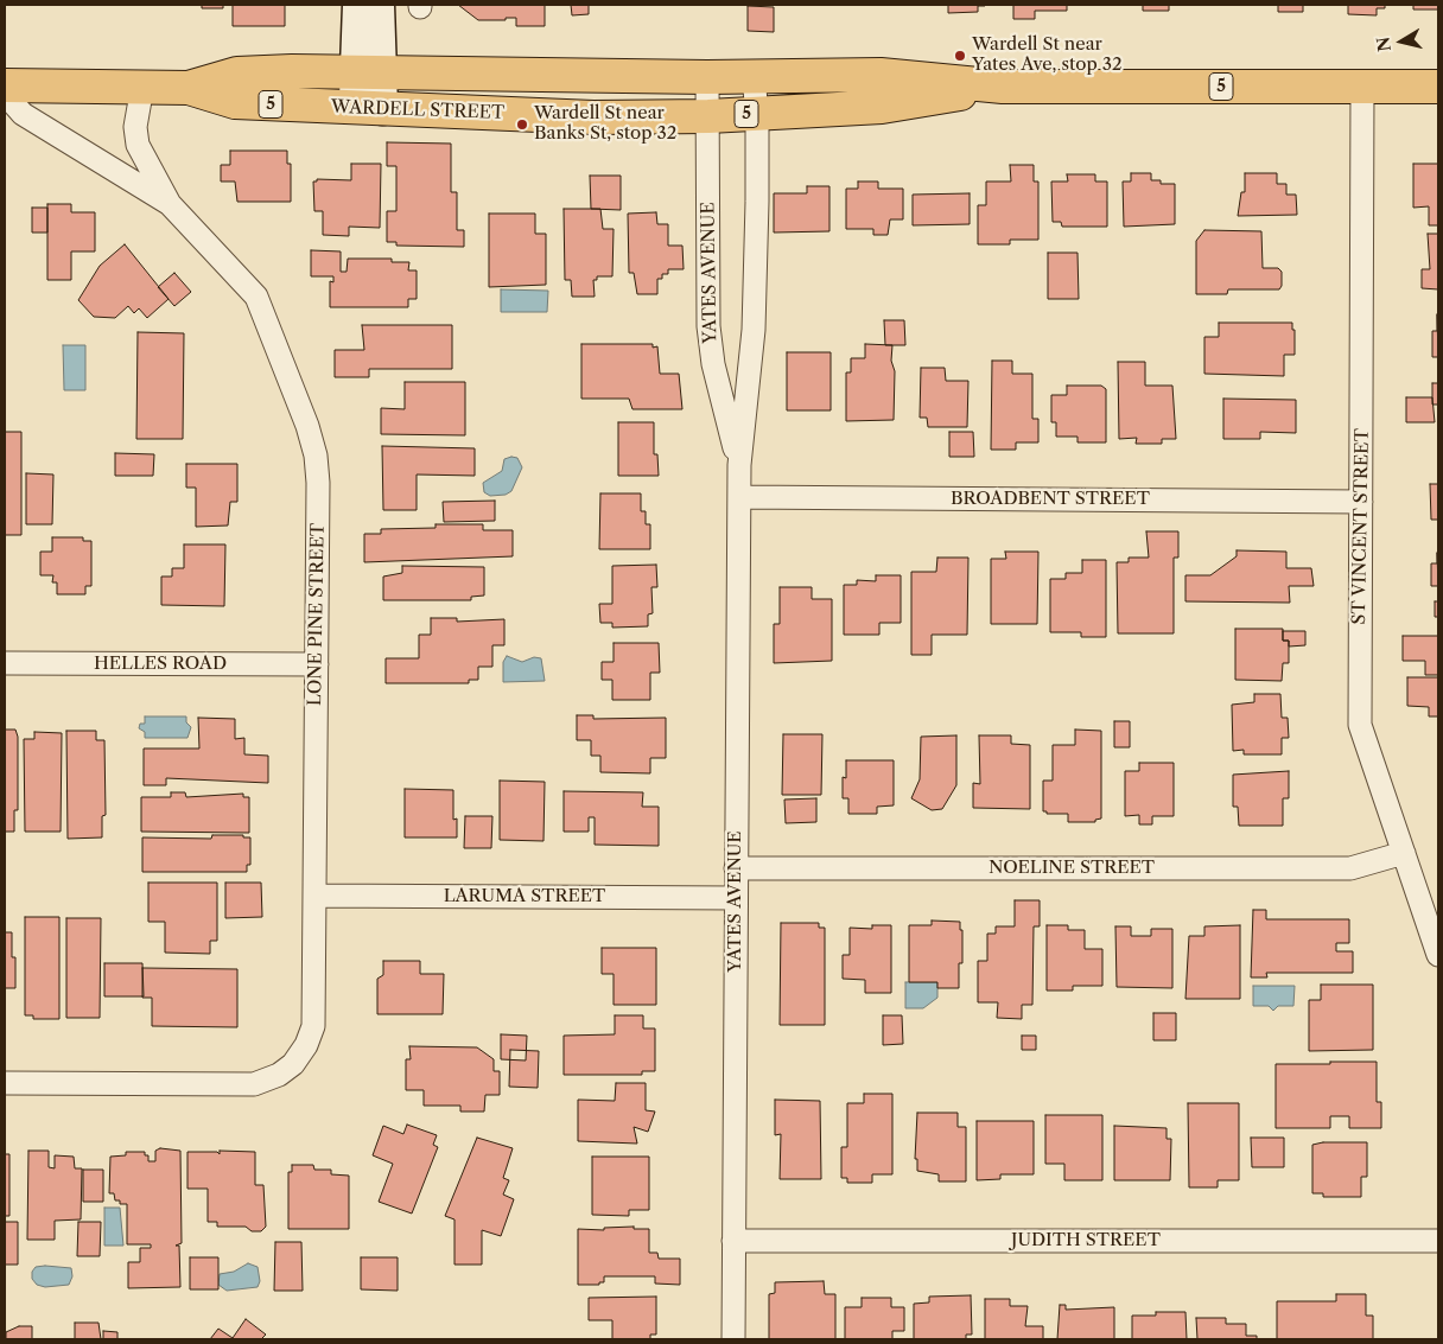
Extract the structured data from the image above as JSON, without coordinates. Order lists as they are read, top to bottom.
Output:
{
  "streets": {
    "highway": ["5", "WARDELL STREET"],
    "street": [
      "YATES AVENUE",
      "BROADBENT STREET",
      "ST VINCENT STREET",
      "LONE PINE STREET",
      "HELLES ROAD",
      "NOELINE STREET",
      "LARUMA STREET",
      "JUDITH STREET"
    ]
  },
  "crossings": [
    ["WARDELL STREET", "YATES AVENUE"],
    ["WARDELL STREET", "ST VINCENT STREET"],
    ["WARDELL STREET", "LONE PINE STREET"],
    ["YATES AVENUE", "BROADBENT STREET"],
    ["YATES AVENUE", "NOELINE STREET"],
    ["YATES AVENUE", "LARUMA STREET"],
    ["YATES AVENUE", "JUDITH STREET"],
    ["BROADBENT STREET", "ST VINCENT STREET"],
    ["ST VINCENT STREET", "NOELINE STREET"],
    ["LONE PINE STREET", "HELLES ROAD"],
    ["LONE PINE STREET", "LARUMA STREET"]
  ],
  "places": ["Wardell St near Yates Ave, stop 32", "Wardell St near Banks St, stop 32"],
  "north": "left"
}
